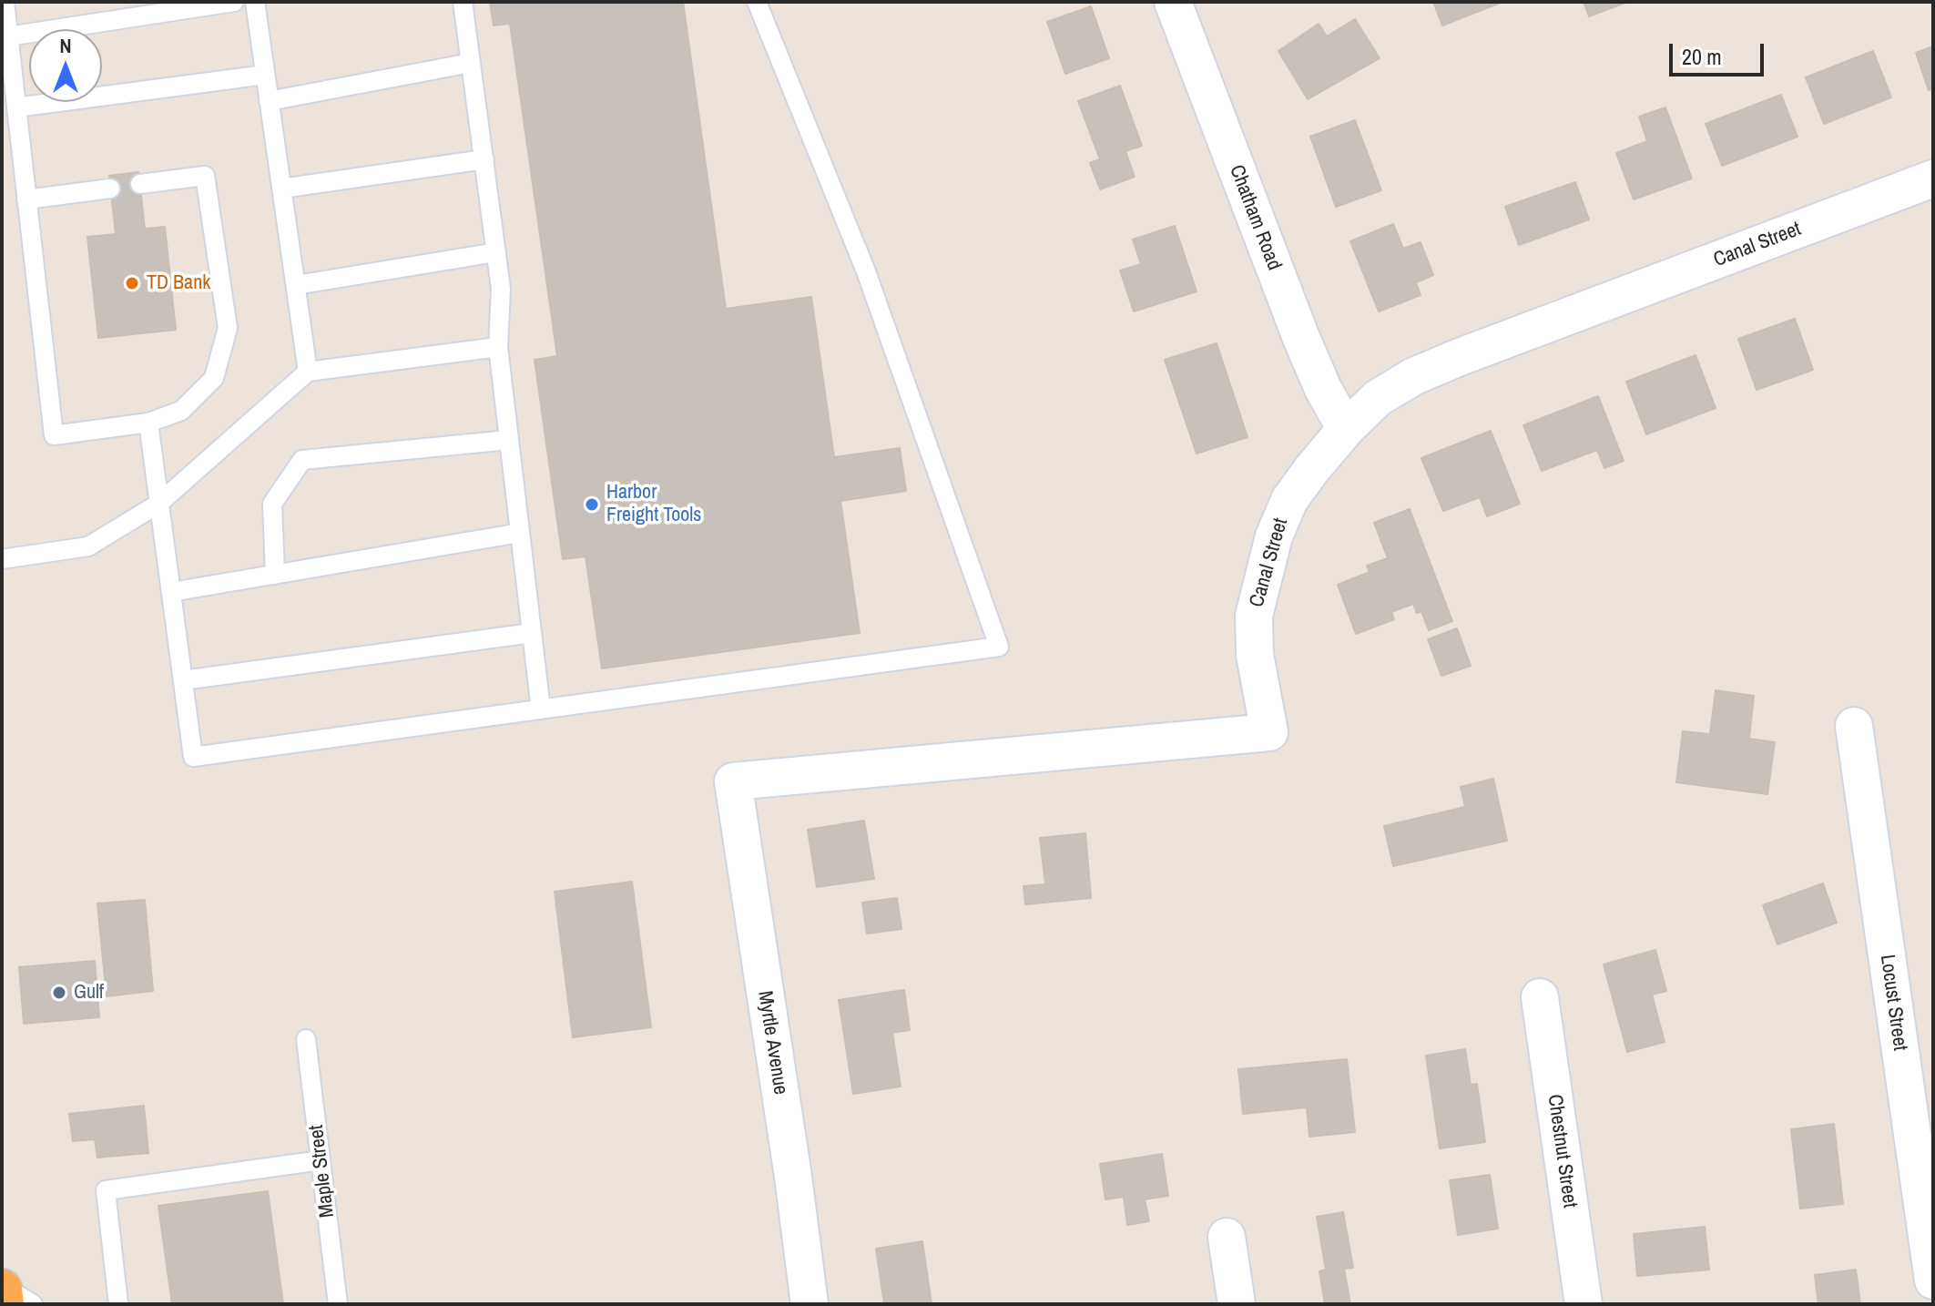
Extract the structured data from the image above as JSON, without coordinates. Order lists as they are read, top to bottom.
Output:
{
  "streets": {
    "street": [
      "Chatham Road",
      "Canal Street",
      "Locust Street",
      "Myrtle Avenue",
      "Chestnut Street"
    ],
    "lane": ["Maple Street"]
  },
  "crossings": [
    ["Chatham Road", "Canal Street"],
    ["Canal Street", "Myrtle Avenue"]
  ],
  "places": ["TD Bank", "Harbor Freight Tools", "Gulf"],
  "scale_bar": "20 m",
  "north": "top"
}
